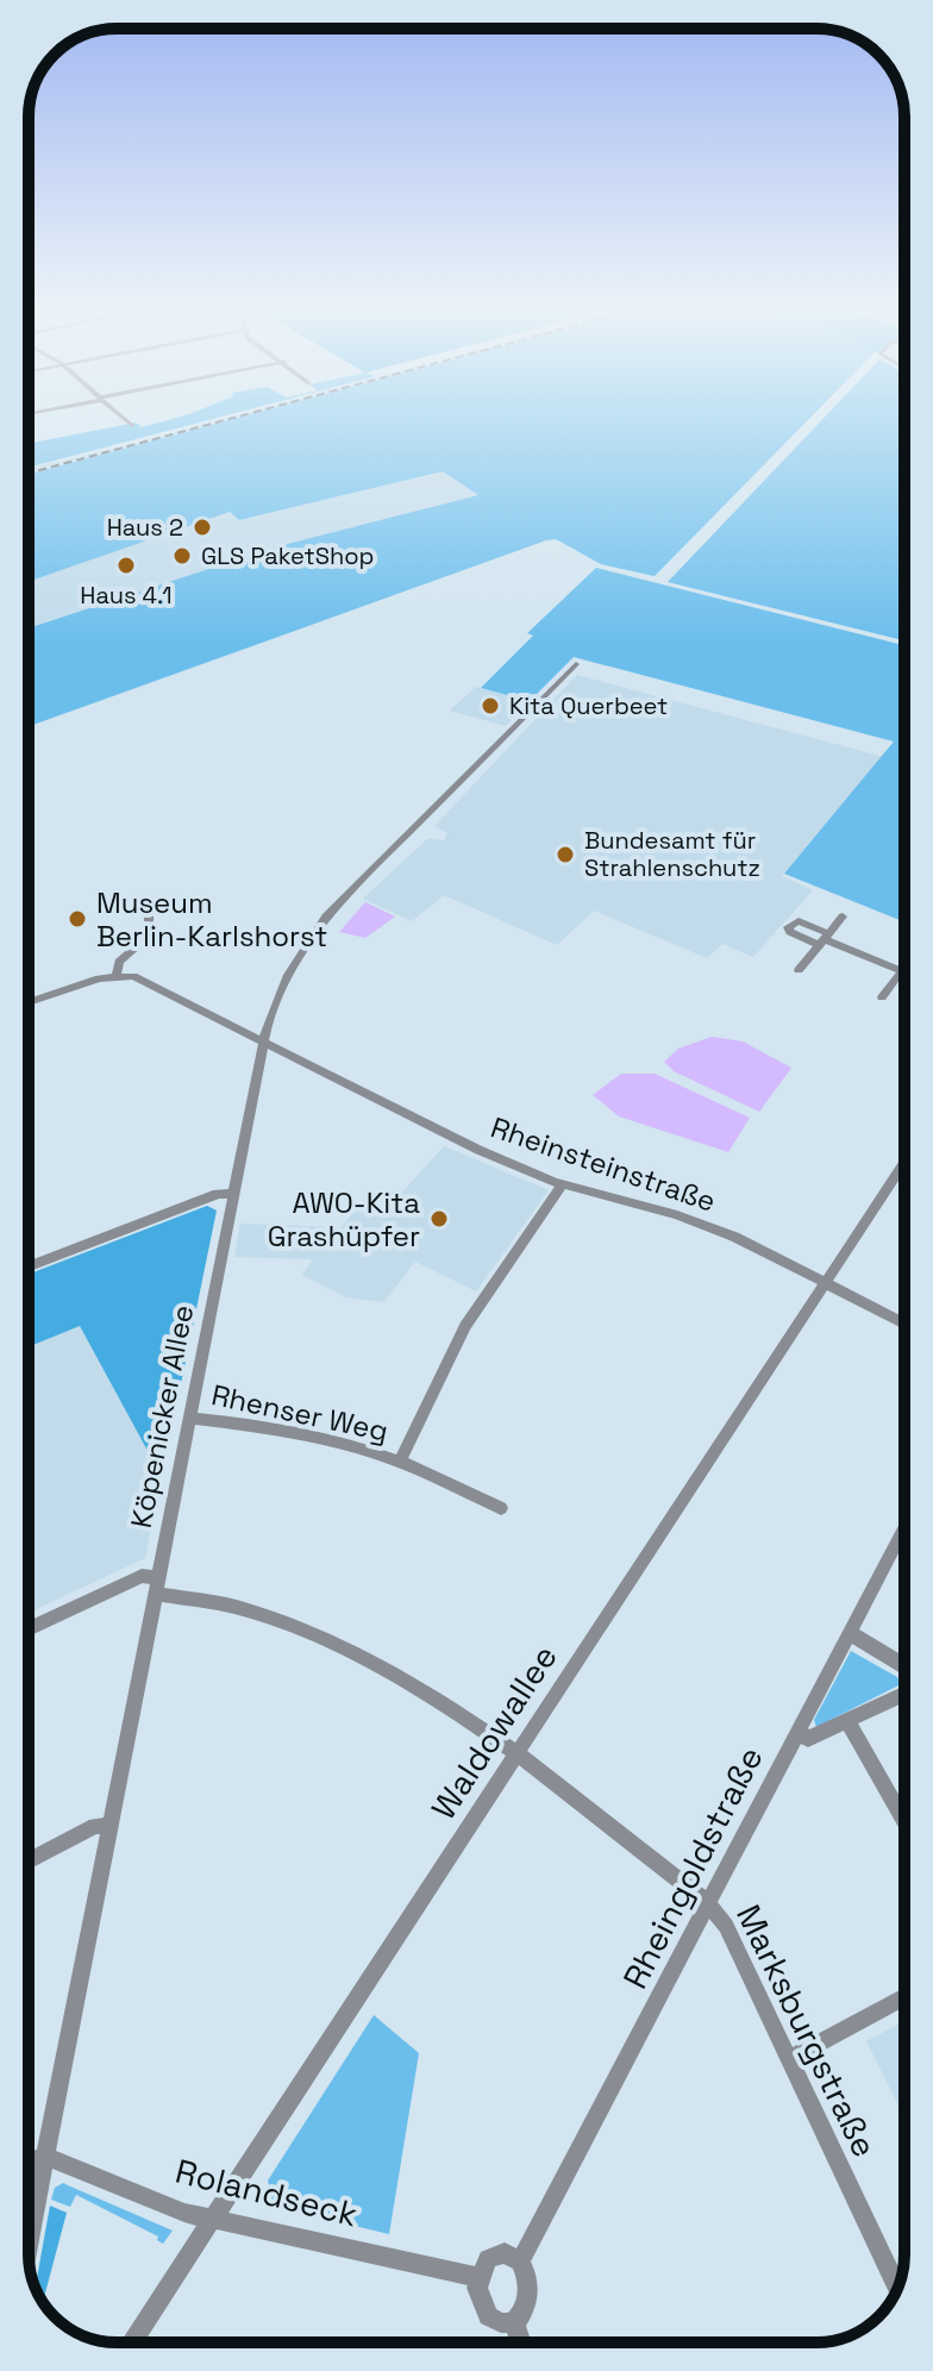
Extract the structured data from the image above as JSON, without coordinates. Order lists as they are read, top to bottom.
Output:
{
  "streets": {
    "street": [
      "Rheinsteinstraße",
      "Rhenser Weg",
      "Köpenicker Allee",
      "Waldowallee",
      "Rheingoldstraße",
      "Marksburgstraße",
      "Rolandseck"
    ]
  },
  "crossings": [
    ["Rheinsteinstraße", "Köpenicker Allee"],
    ["Rheinsteinstraße", "Waldowallee"],
    ["Rhenser Weg", "Köpenicker Allee"],
    ["Köpenicker Allee", "Marksburgstraße"],
    ["Köpenicker Allee", "Rolandseck"],
    ["Waldowallee", "Marksburgstraße"],
    ["Waldowallee", "Rolandseck"],
    ["Rheingoldstraße", "Marksburgstraße"],
    ["Rheingoldstraße", "Rolandseck"]
  ],
  "places": [
    "Haus 2",
    "GLS PaketShop",
    "Haus 4.1",
    "Kita Querbeet",
    "Bundesamt für Strahlenschutz",
    "Museum Berlin-Karlshorst",
    "AWO-Kita Grashüpfer"
  ]
}
